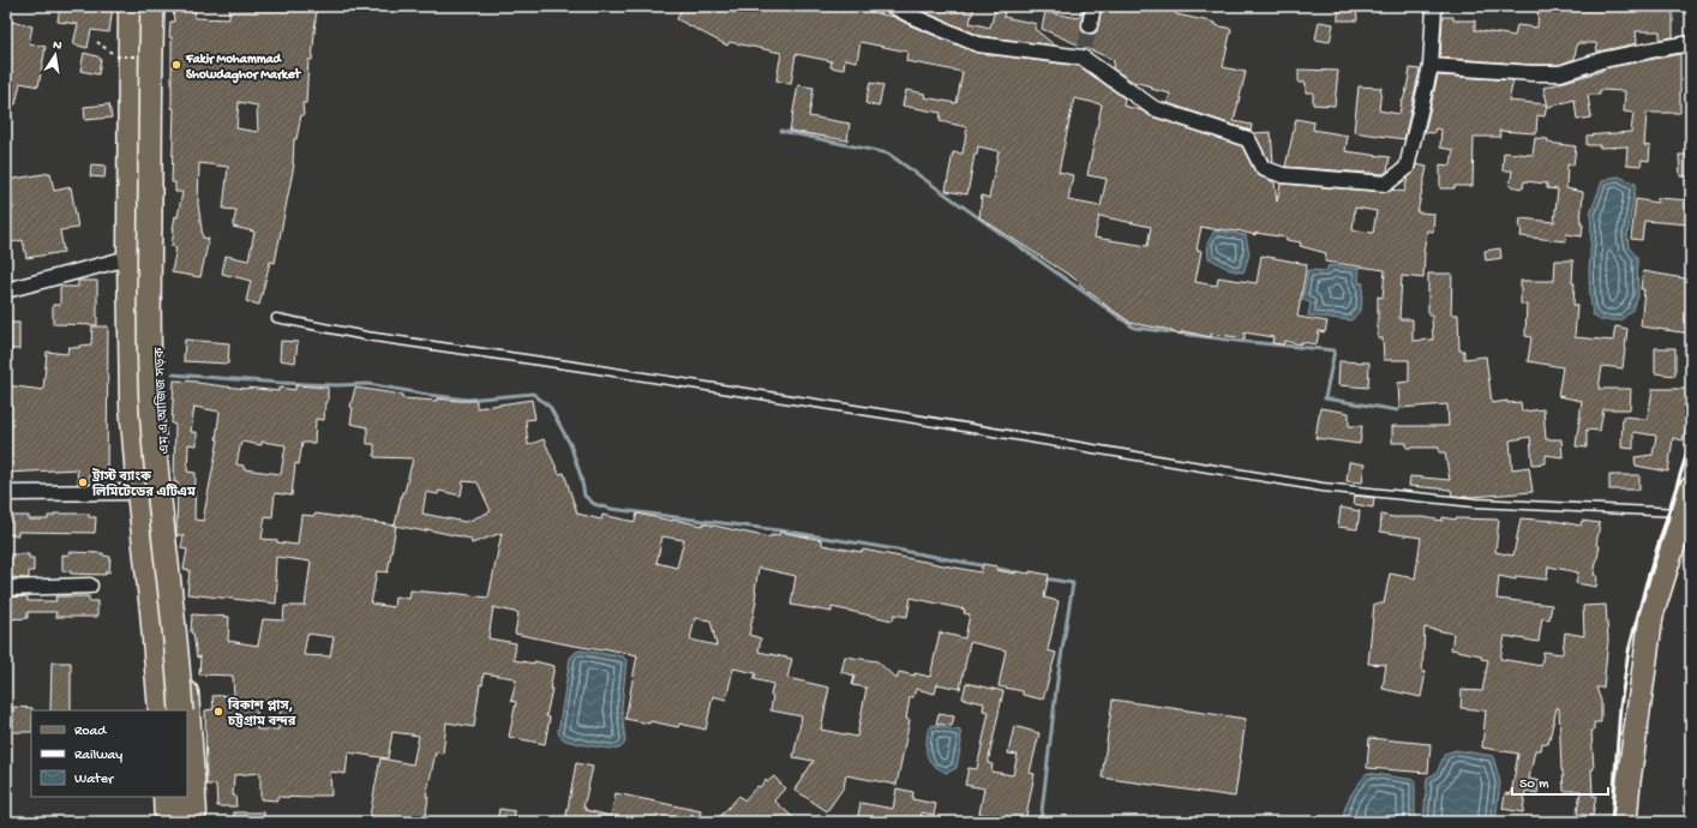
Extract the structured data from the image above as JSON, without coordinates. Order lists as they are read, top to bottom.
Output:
{
  "streets": {
    "main road": ["এম এ আজিজ সড়ক"]
  },
  "places": ["Fakir Mohammad Showdaghor Market", "ট্রাস্ট ব্যাংক লিমিটেডের এটিএম", "বিকাশ প্লাস, চট্টগ্রাম বন্দর"],
  "legend": ["Road", "Railway", "Water"],
  "scale_bar": "50 m",
  "north": "top"
}
